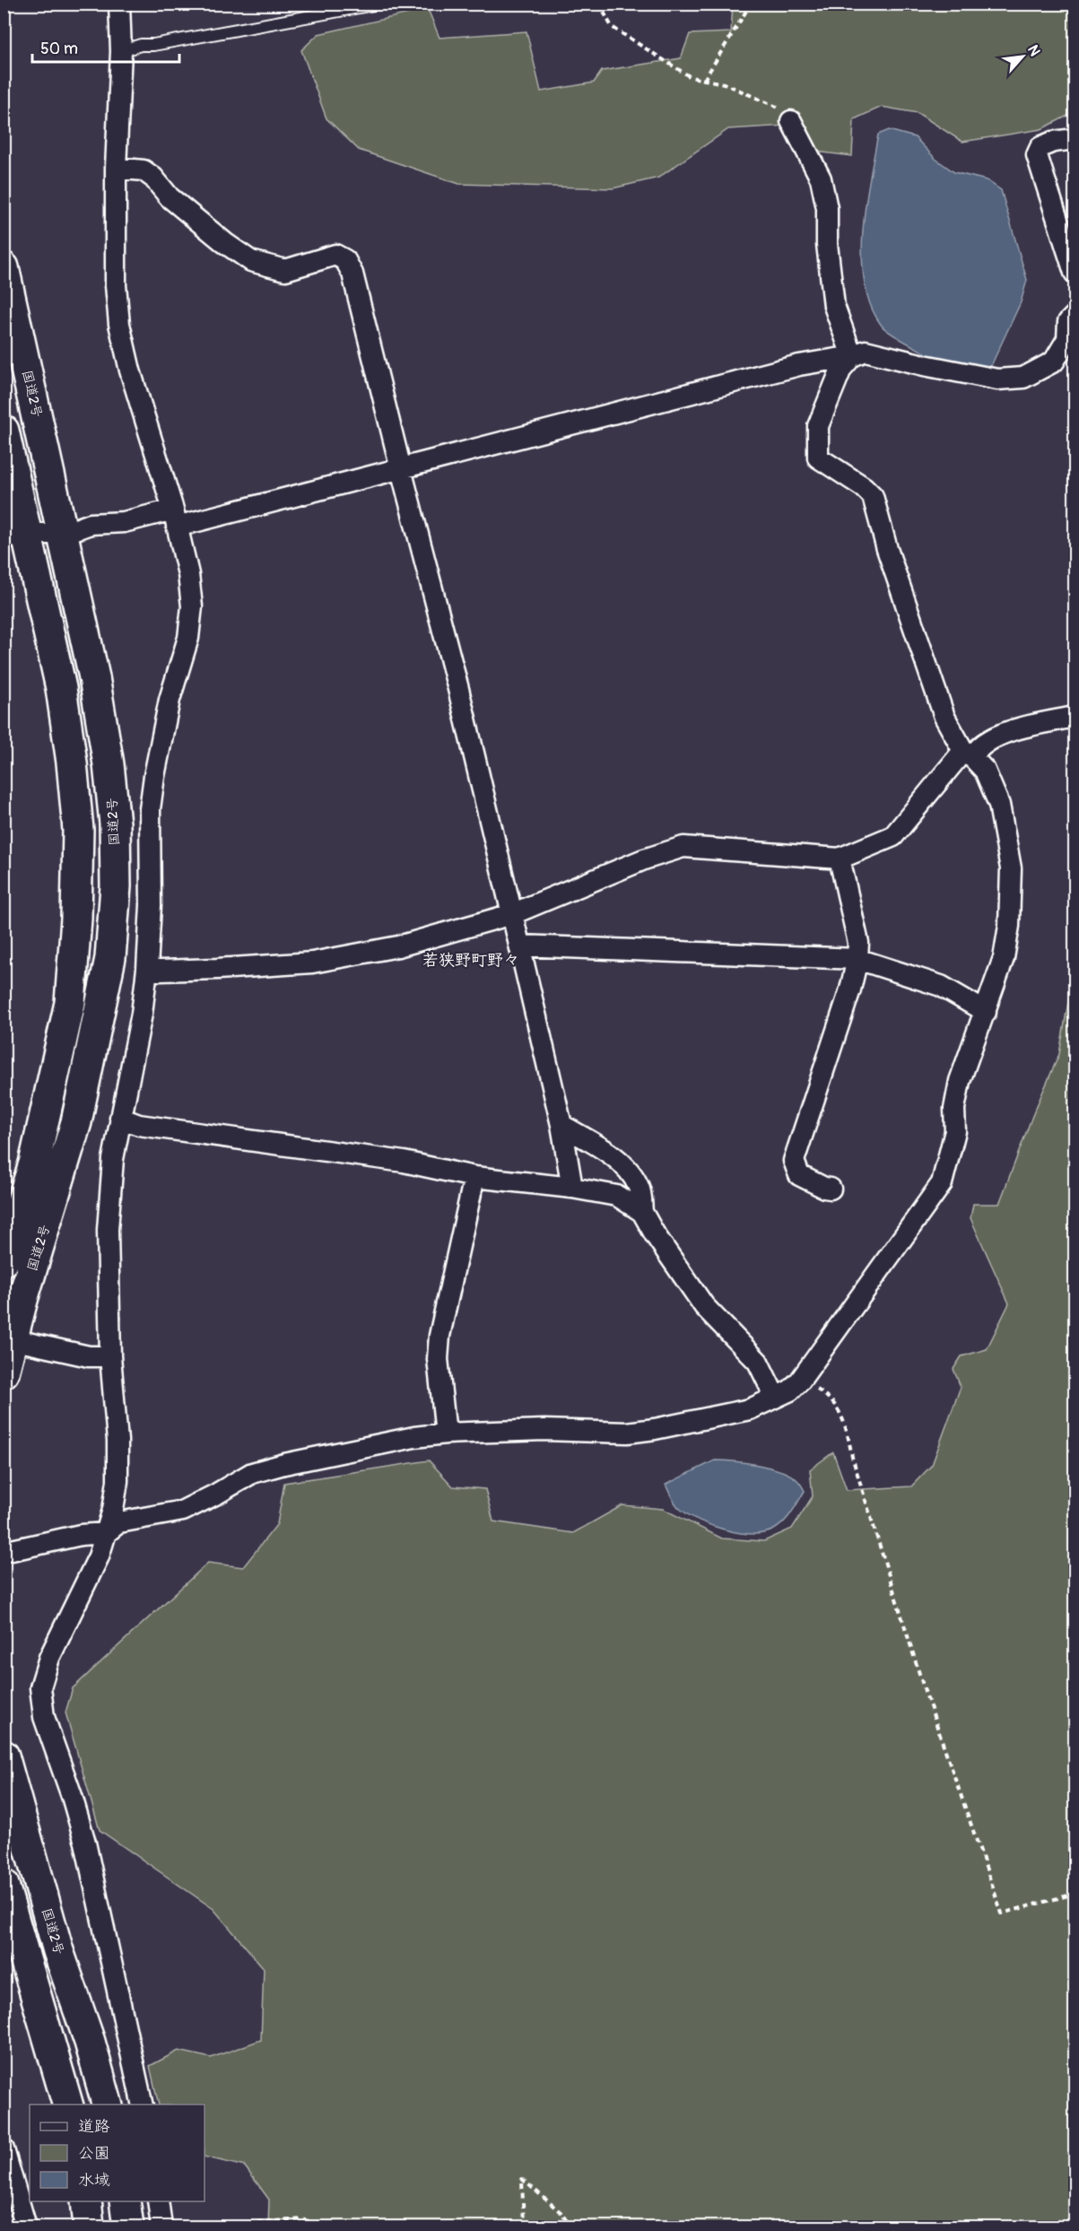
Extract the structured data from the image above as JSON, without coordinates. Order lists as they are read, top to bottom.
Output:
{
  "streets": {
    "highway": ["国道2号"]
  },
  "districts": ["若狭野町野々"],
  "legend": ["道路", "公園", "水域"],
  "scale_bar": "50 m",
  "north": "top right"
}
